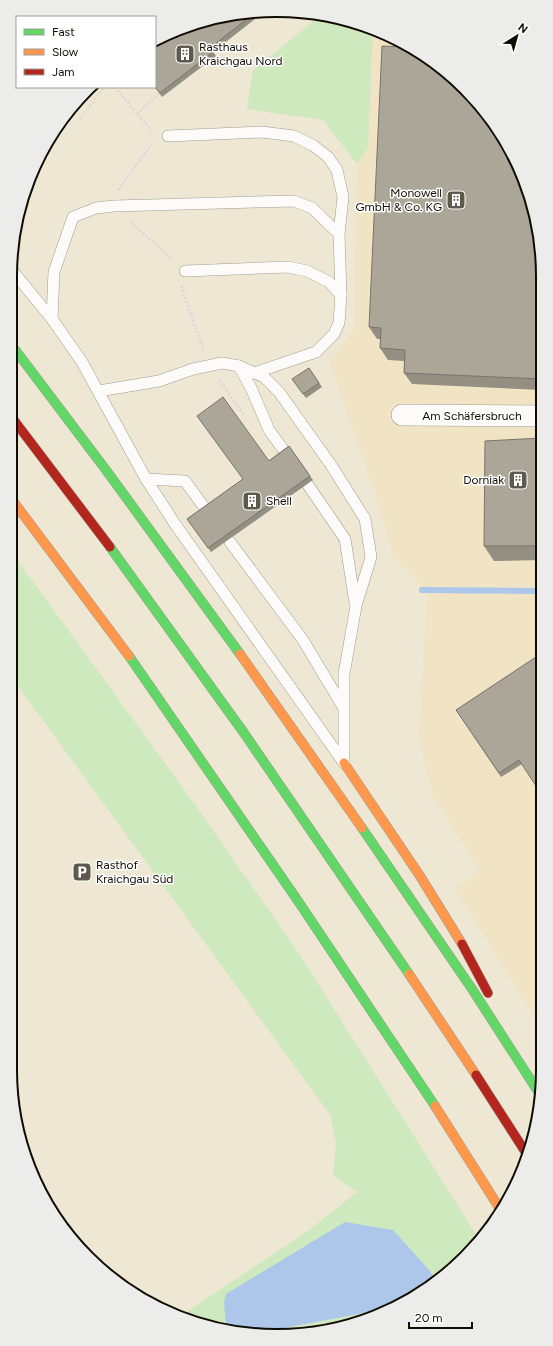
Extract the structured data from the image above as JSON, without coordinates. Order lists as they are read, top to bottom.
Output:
{
  "streets": {
    "street": ["Am Schäfersbruch"]
  },
  "places": {
    "building": [
      "Rasthaus Kraichgau Nord",
      "Monowell GmbH & Co. KG",
      "Dorniak",
      "Shell"
    ],
    "parking": ["Rasthof Kraichgau Süd"]
  },
  "legend": ["Fast", "Slow", "Jam"],
  "scale_bar": "20 m",
  "north": "top right"
}
